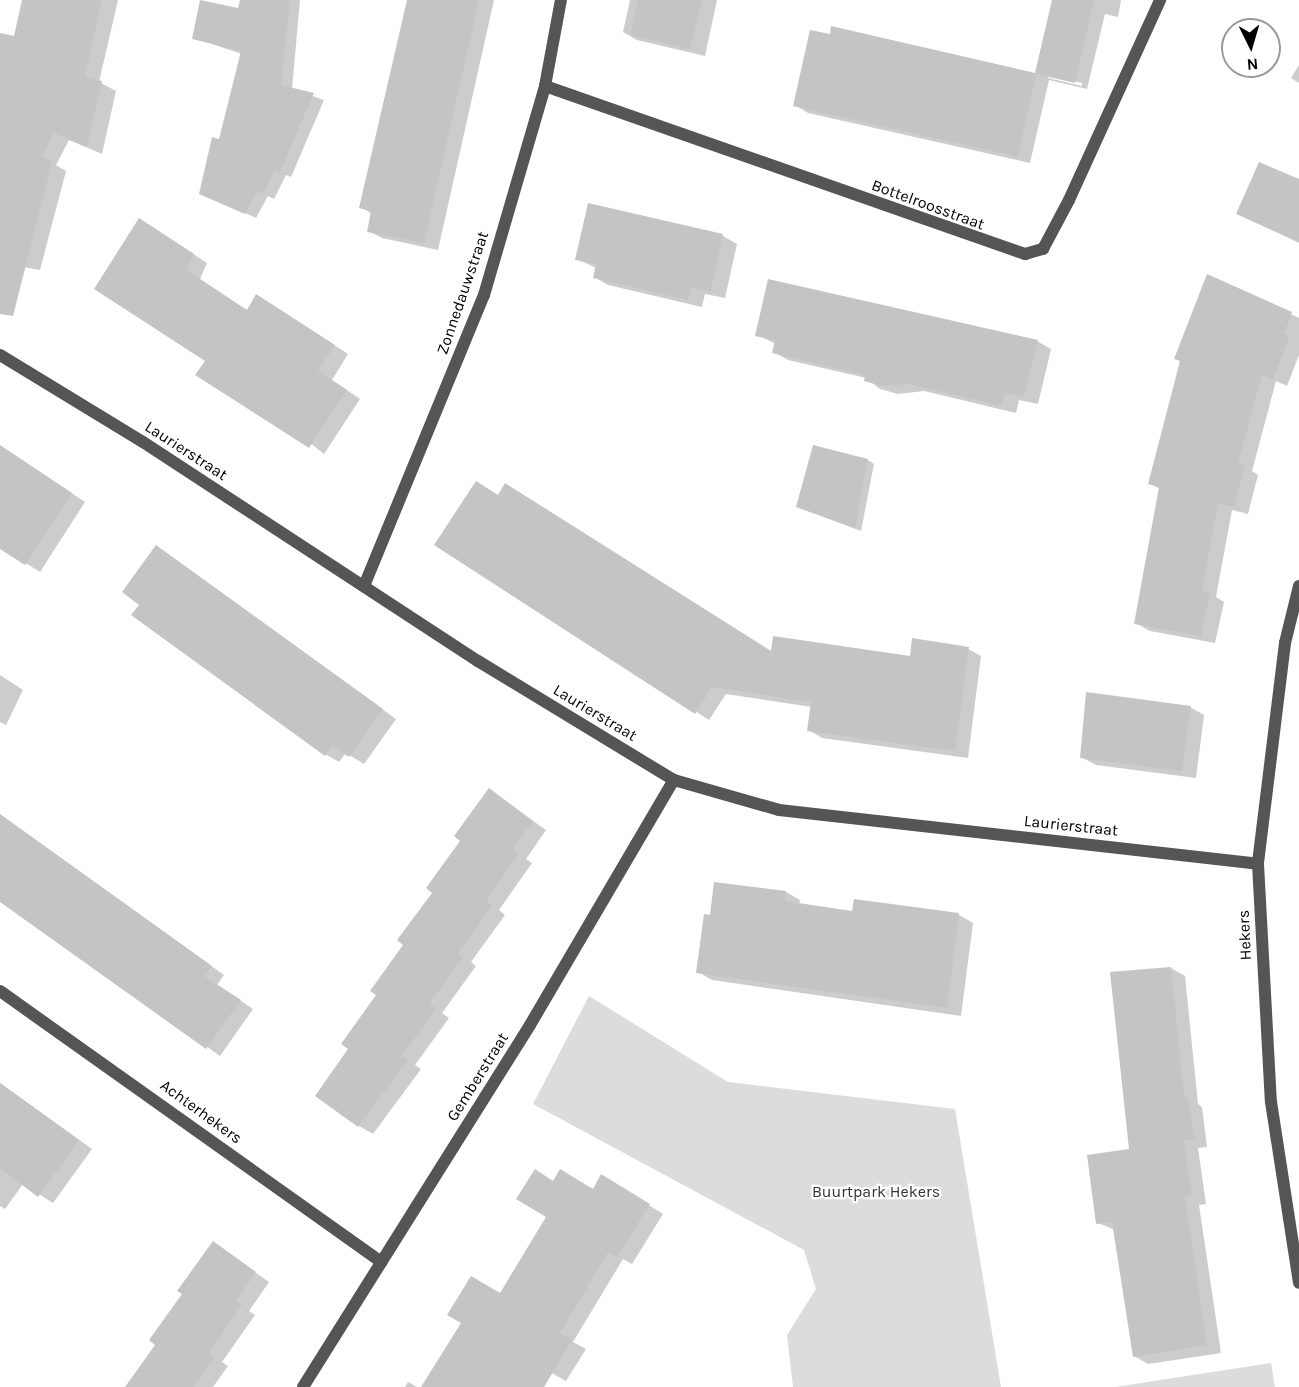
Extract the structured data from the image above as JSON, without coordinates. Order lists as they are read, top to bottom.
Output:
{
  "streets": {
    "street": [
      "Bottelroosstraat",
      "Zonnedauwstraat",
      "Laurierstraat",
      "Hekers",
      "Gemberstraat",
      "Achterhekers"
    ]
  },
  "crossings": [
    ["Bottelroosstraat", "Zonnedauwstraat"],
    ["Zonnedauwstraat", "Laurierstraat"],
    ["Laurierstraat", "Hekers"],
    ["Laurierstraat", "Gemberstraat"],
    ["Gemberstraat", "Achterhekers"]
  ],
  "parks": ["Buurtpark Hekers"],
  "north": "bottom"
}
